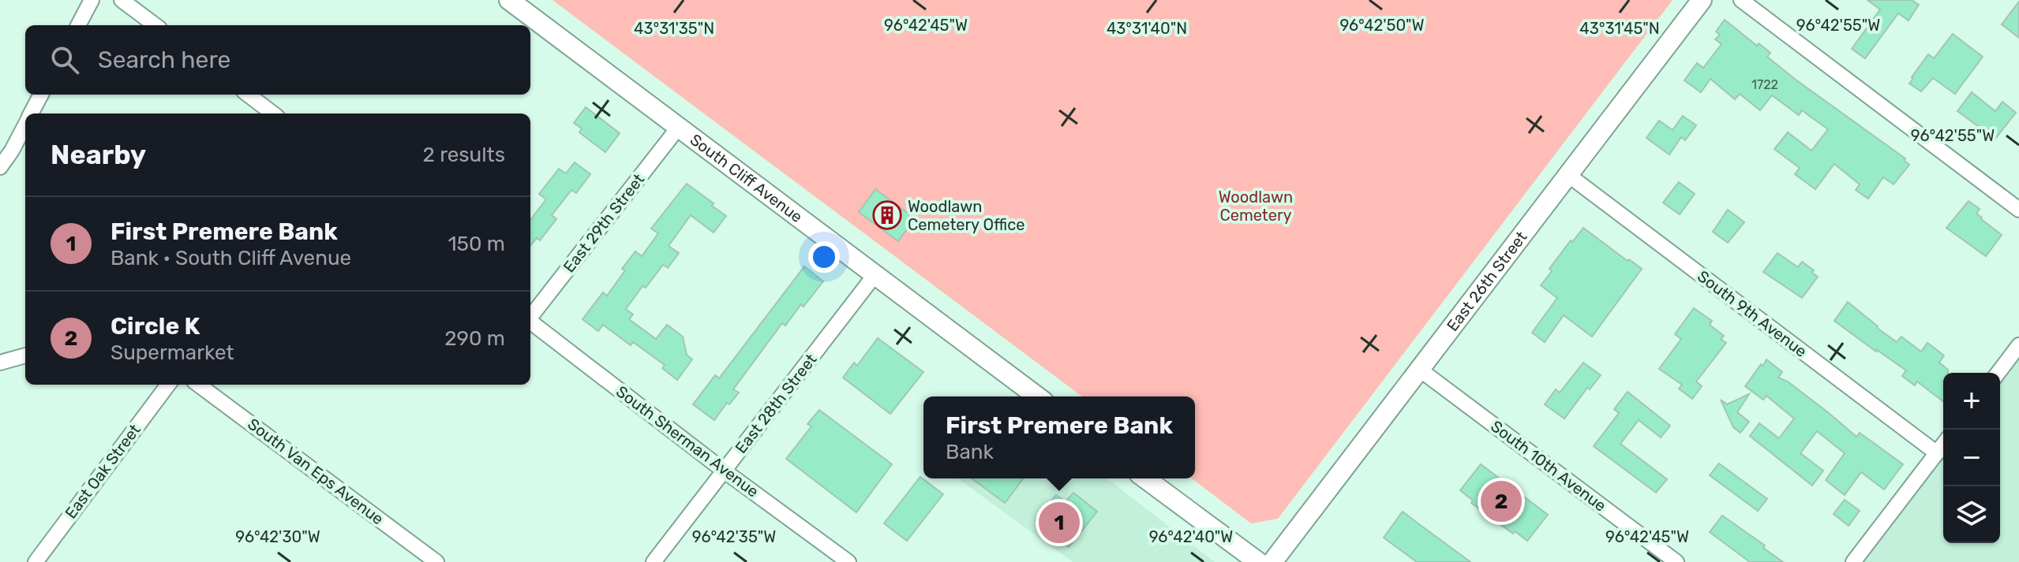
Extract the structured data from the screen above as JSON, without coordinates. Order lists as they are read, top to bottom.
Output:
{
  "streets": {
    "main road": ["South Cliff Avenue", "East 26th Street"],
    "street": [
      "East 29th Street",
      "South 9th Avenue",
      "East 28th Street",
      "South Sherman Avenue",
      "South 10th Avenue",
      "East Oak Street",
      "South Van Eps Avenue"
    ]
  },
  "crossings": [
    ["South Cliff Avenue", "East 29th Street"],
    ["South Cliff Avenue", "East 28th Street"],
    ["East 26th Street", "South 9th Avenue"],
    ["East 26th Street", "South 10th Avenue"],
    ["East 28th Street", "South Sherman Avenue"]
  ],
  "parks": ["Woodlawn Cemetery"],
  "places": {
    "building": ["Woodlawn Cemetery Office"]
  },
  "house_numbers": ["1722"],
  "page": {
    "search": "Search here",
    "heading": ["Nearby", "2 results"],
    "list": [
      {
        "mark": "1",
        "name": "First Premere Bank",
        "note": "Bank · South Cliff Avenue",
        "value": "150 m"
      },
      {
        "mark": "2",
        "name": "Circle K",
        "note": "Supermarket",
        "value": "290 m"
      }
    ],
    "map_buttons": ["+", "−"],
    "popup": ["First Premere Bank", "Bank"],
    "pins": ["2", "1"]
  },
  "coordinates": [
    "96°42'45\"W",
    "96°42'50\"W",
    "96°42'55\"W",
    "43°31'35\"N",
    "43°31'40\"N",
    "43°31'45\"N",
    "96°42'30\"W",
    "96°42'35\"W",
    "96°42'40\"W"
  ]
}
